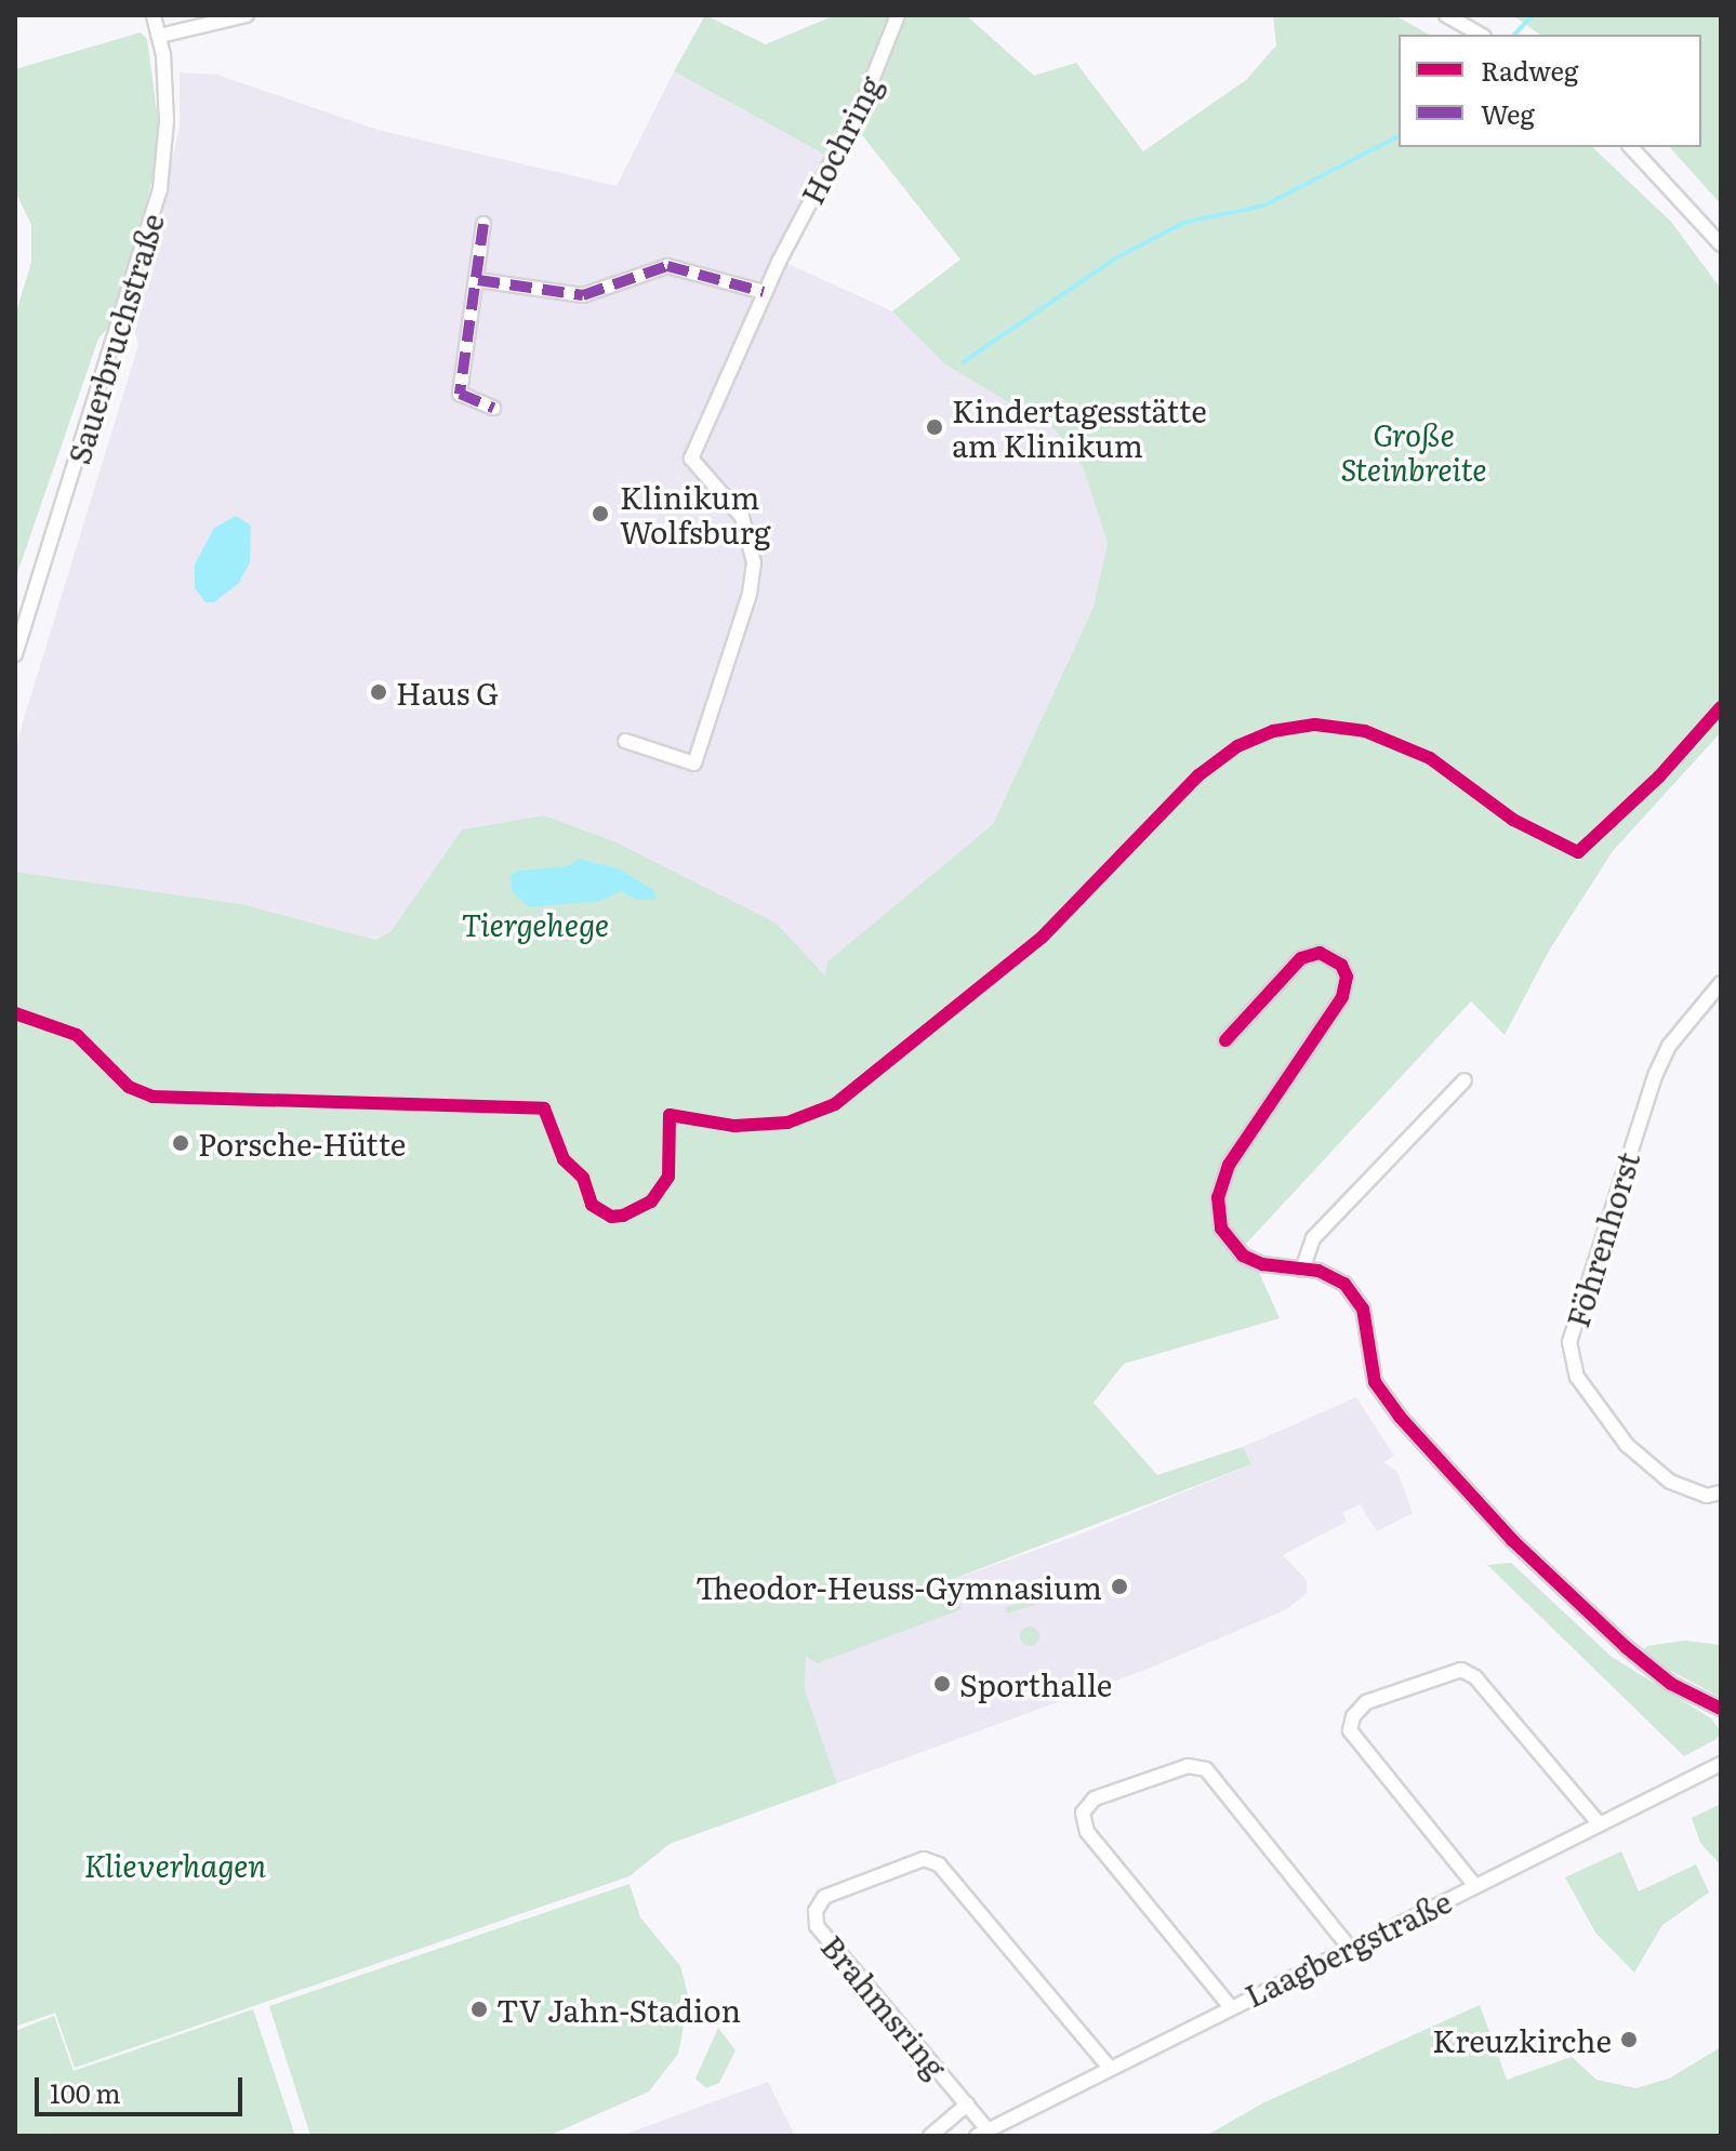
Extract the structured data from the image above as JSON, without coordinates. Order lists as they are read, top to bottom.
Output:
{
  "streets": {
    "street": [
      "Hochring",
      "Sauerbruchstraße",
      "Föhrenhorst",
      "Laagbergstraße",
      "Brahmsring"
    ]
  },
  "crossings": [
    ["Laagbergstraße", "Brahmsring"]
  ],
  "parks": ["Große Steinbreite", "Tiergehege", "Klieverhagen"],
  "places": [
    "Kindertagesstätte am Klinikum",
    "Klinikum Wolfsburg",
    "Haus G",
    "Porsche-Hütte",
    "Theodor-Heuss-Gymnasium",
    "Sporthalle",
    "TV Jahn-Stadion",
    "Kreuzkirche"
  ],
  "legend": ["Radweg", "Weg"],
  "scale_bar": "100 m"
}
